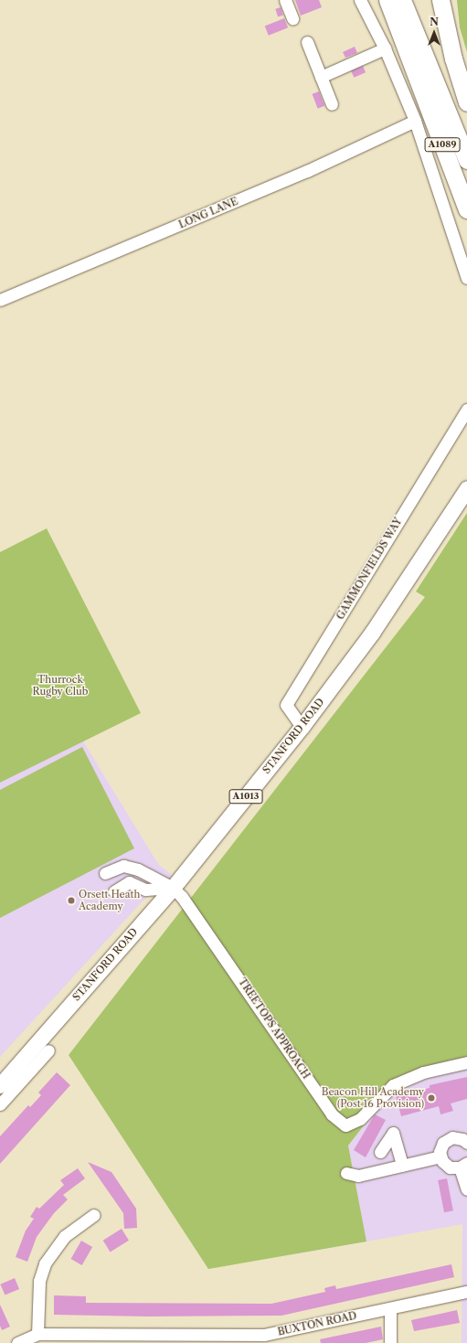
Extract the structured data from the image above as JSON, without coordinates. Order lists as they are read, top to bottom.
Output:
{
  "streets": {
    "highway": ["A1089"],
    "main road": ["STANFORD ROAD", "A1013"],
    "street": [
      "LONG LANE",
      "GAMMONFIELDS WAY",
      "TREETOPS APPROACH",
      "BUXTON ROAD"
    ]
  },
  "crossings": [
    ["GAMMONFIELDS WAY", "STANFORD ROAD"],
    ["STANFORD ROAD", "TREETOPS APPROACH"]
  ],
  "parks": ["Thurrock Rugby Club"],
  "places": ["Orsett Heath Academy", "Beacon Hill Academy (Post 16 Provision)"],
  "north": "top"
}
